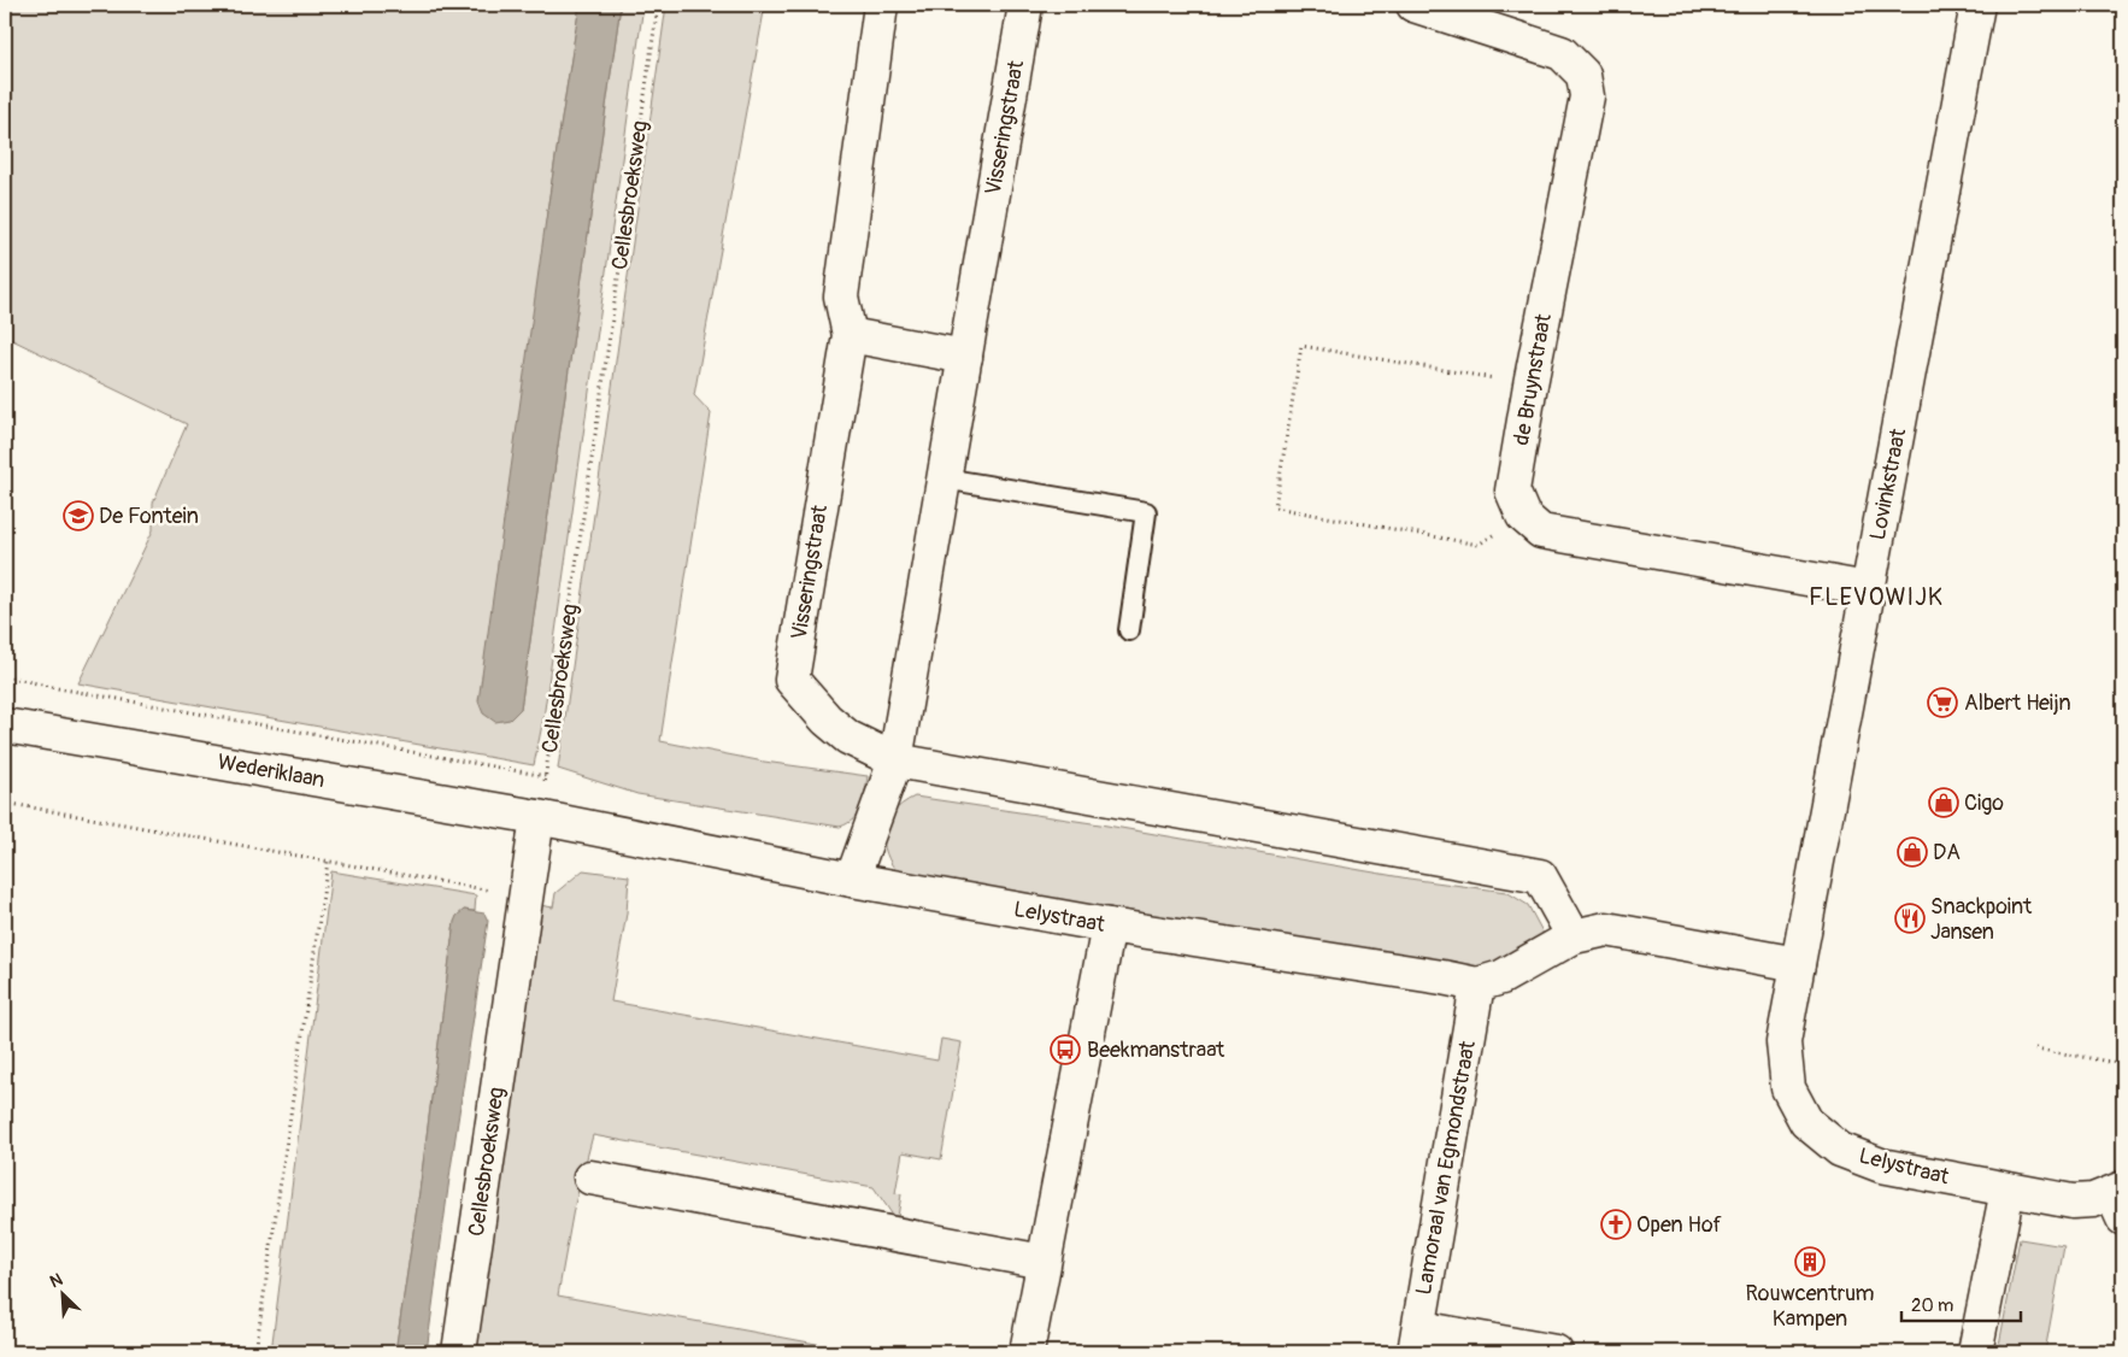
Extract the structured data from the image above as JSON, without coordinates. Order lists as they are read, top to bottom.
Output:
{
  "streets": {
    "street": [
      "Visseringstraat",
      "Cellesbroeksweg",
      "de Bruynstraat",
      "Lovinkstraat",
      "Wederiklaan",
      "Lelystraat",
      "Lamoraal van Egmondstraat"
    ]
  },
  "crossings": [
    ["Visseringstraat", "Lelystraat"],
    ["Cellesbroeksweg", "Wederiklaan"],
    ["Cellesbroeksweg", "Lelystraat"],
    ["Lovinkstraat", "Lelystraat"],
    ["Wederiklaan", "Lelystraat"],
    ["Lelystraat", "Lamoraal van Egmondstraat"]
  ],
  "districts": ["FLEVOWIJK"],
  "places": {
    "school or university": ["De Fontein"],
    "supermarket": ["Albert Heijn"],
    "shop": ["Cigo", "DA"],
    "restaurant": ["Snackpoint Jansen"],
    "bus stop": ["Beekmanstraat"],
    "church": ["Open Hof"],
    "building": ["Rouwcentrum Kampen"]
  },
  "scale_bar": "20 m",
  "north": "top left"
}
